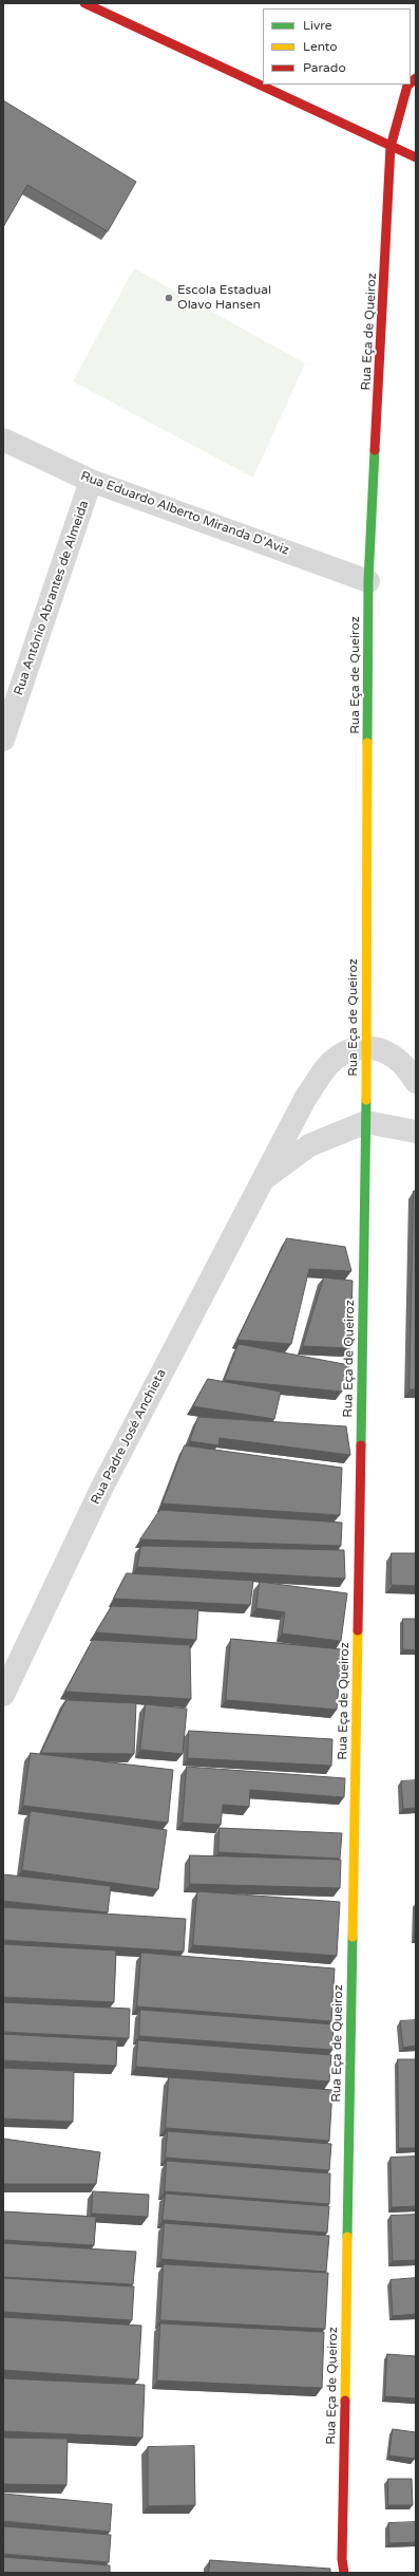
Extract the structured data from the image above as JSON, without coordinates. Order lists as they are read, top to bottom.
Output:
{
  "streets": {
    "street": [
      "Rua Eça de Queiroz",
      "Rua Eduardo Alberto Miranda D'Aviz",
      "Rua Antônio Abrantes de Almeida",
      "Rua Padre José Anchieta"
    ]
  },
  "crossings": [
    ["Rua Eça de Queiroz", "Rua Eduardo Alberto Miranda D'Aviz"],
    ["Rua Eça de Queiroz", "Rua Padre José Anchieta"],
    ["Rua Eduardo Alberto Miranda D'Aviz", "Rua Antônio Abrantes de Almeida"]
  ],
  "places": ["Escola Estadual Olavo Hansen"],
  "legend": ["Livre", "Lento", "Parado"]
}
